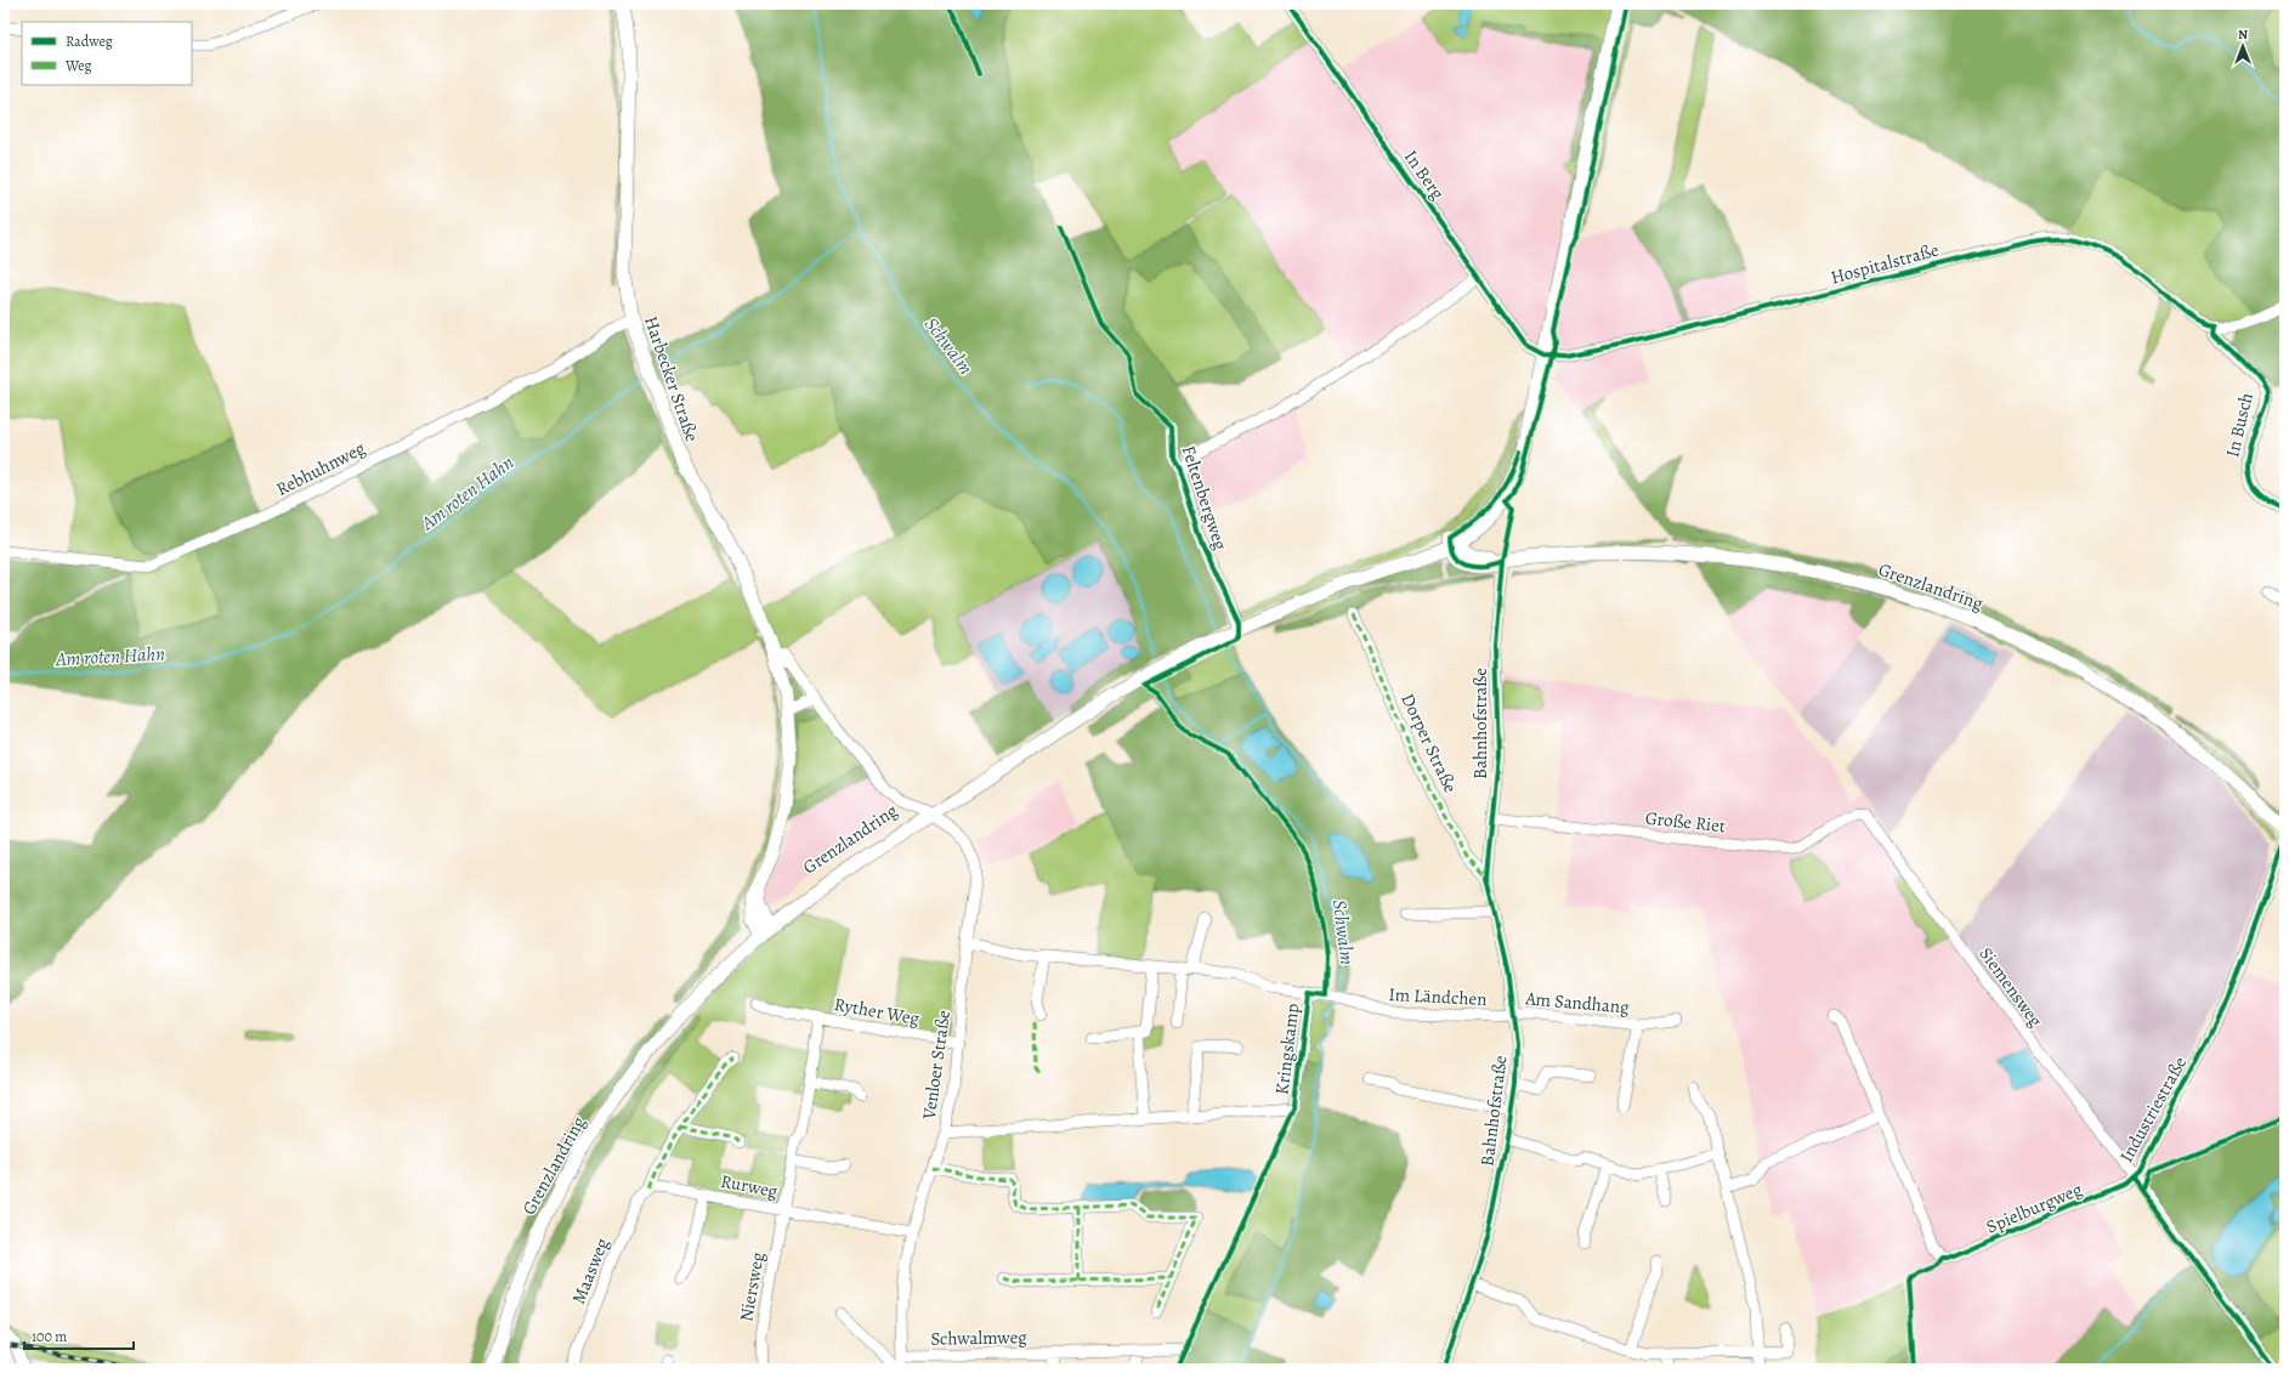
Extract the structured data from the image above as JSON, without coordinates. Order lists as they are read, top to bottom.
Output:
{
  "streets": {
    "main road": ["Harbecker Straße", "Grenzlandring"],
    "street": [
      "In Berg",
      "Hospitalstraße",
      "In Busch",
      "Rebhuhnweg",
      "Feltenbergweg",
      "Bahnhofstraße",
      "Dorper Straße",
      "Große Riet",
      "Siemensweg",
      "Im Ländchen",
      "Am Sandhang",
      "Ryther Weg",
      "Kringskamp",
      "Venloer Straße",
      "Industriestraße",
      "Rurweg",
      "Spielburgweg",
      "Maasweg",
      "Niersweg",
      "Schwalmweg"
    ]
  },
  "crossings": [
    ["In Berg", "Hospitalstraße"],
    ["Hospitalstraße", "In Busch"],
    ["Harbecker Straße", "Rebhuhnweg"],
    ["Harbecker Straße", "Grenzlandring"],
    ["Feltenbergweg", "Grenzlandring"],
    ["Grenzlandring", "Bahnhofstraße"],
    ["Grenzlandring", "Venloer Straße"],
    ["Bahnhofstraße", "Dorper Straße"],
    ["Bahnhofstraße", "Große Riet"],
    ["Bahnhofstraße", "Im Ländchen"],
    ["Bahnhofstraße", "Am Sandhang"],
    ["Große Riet", "Siemensweg"],
    ["Siemensweg", "Industriestraße"],
    ["Siemensweg", "Spielburgweg"],
    ["Im Ländchen", "Am Sandhang"],
    ["Im Ländchen", "Kringskamp"],
    ["Im Ländchen", "Venloer Straße"],
    ["Ryther Weg", "Venloer Straße"],
    ["Ryther Weg", "Rurweg"],
    ["Ryther Weg", "Niersweg"],
    ["Kringskamp", "Venloer Straße"],
    ["Venloer Straße", "Rurweg"],
    ["Venloer Straße", "Schwalmweg"],
    ["Industriestraße", "Spielburgweg"],
    ["Rurweg", "Maasweg"],
    ["Rurweg", "Niersweg"]
  ],
  "water": ["Schwalm", "Am roten Hahn"],
  "legend": ["Radweg", "Weg"],
  "scale_bar": "100 m",
  "north": "top"
}
